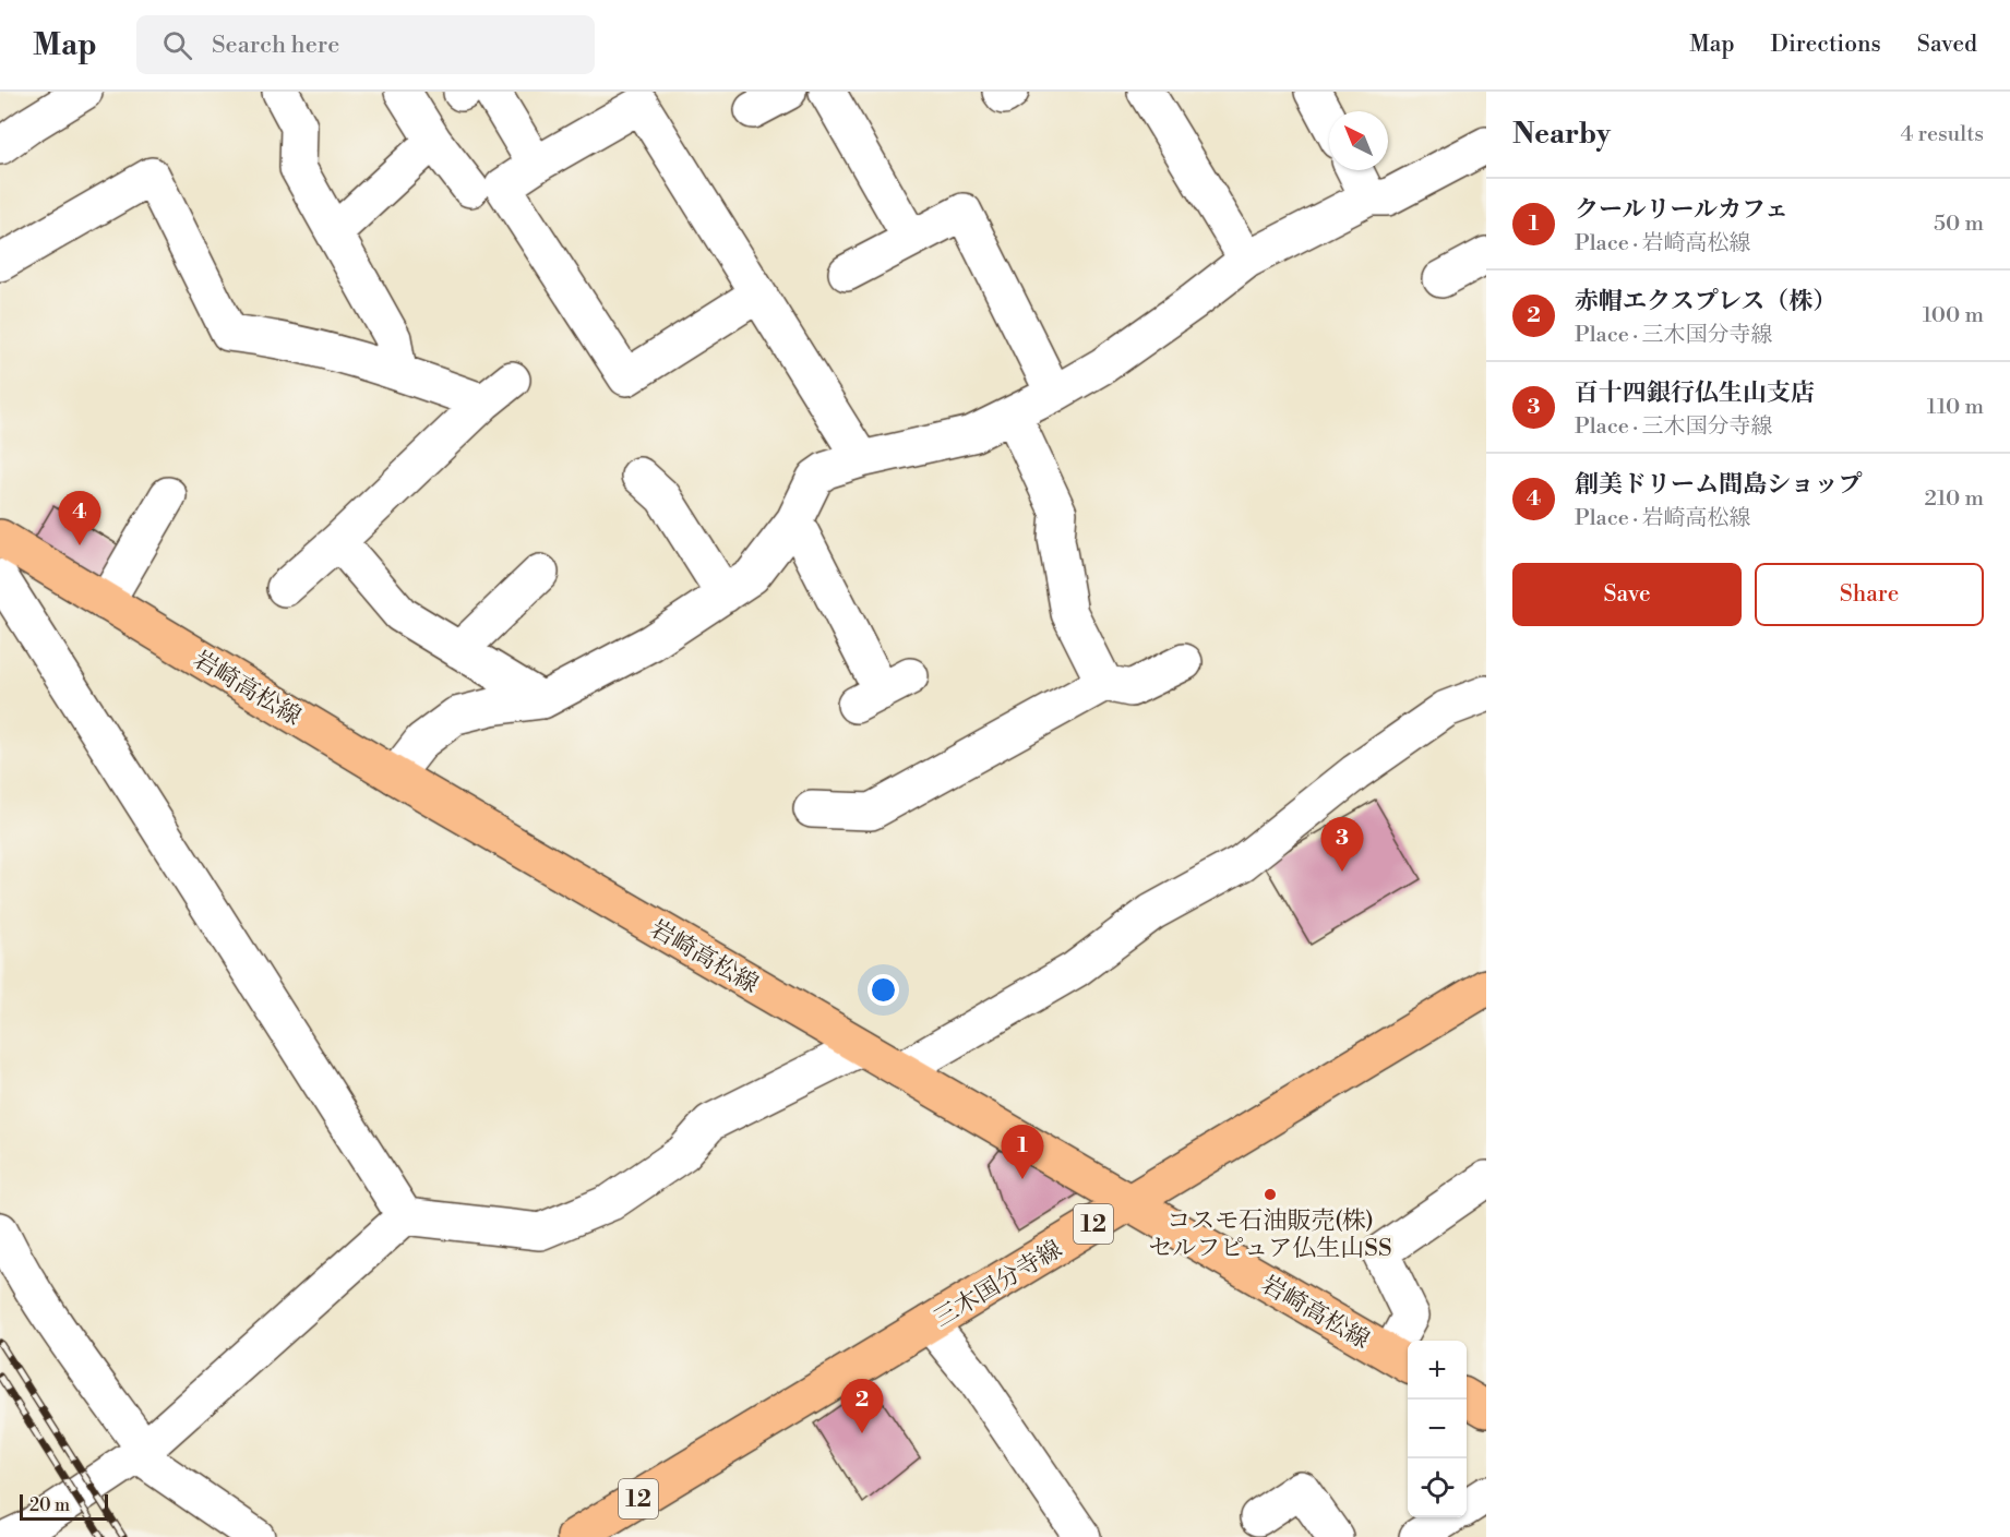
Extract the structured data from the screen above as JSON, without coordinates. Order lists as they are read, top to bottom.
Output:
{
  "streets": {
    "main road": ["岩崎高松線", "12", "三木国分寺線"]
  },
  "crossings": [
    ["岩崎高松線", "三木国分寺線"]
  ],
  "places": ["コスモ石油販売(株) セルフピュア仏生山SS"],
  "scale_bar": "20 m",
  "north": "top left",
  "page": {
    "header": "Map",
    "search": "Search here",
    "nav": ["Map", "Directions", "Saved"],
    "heading": ["Nearby", "4 results"],
    "list": [
      {
        "mark": "1",
        "name": "クールリールカフェ",
        "note": "Place · 岩崎高松線",
        "value": "50 m"
      },
      {
        "mark": "2",
        "name": "赤帽エクスプレス（株）",
        "note": "Place · 三木国分寺線",
        "value": "100 m"
      },
      {
        "mark": "3",
        "name": "百十四銀行仏生山支店",
        "note": "Place · 三木国分寺線",
        "value": "110 m"
      },
      {
        "mark": "4",
        "name": "創美ドリーム間島ショップ",
        "note": "Place · 岩崎高松線",
        "value": "210 m"
      }
    ],
    "pins": [
      "4",
      "3",
      "1",
      "2"
    ],
    "buttons": ["Save", "Share"],
    "map_buttons": ["+", "−"],
    "scale": "20 m"
  }
}
